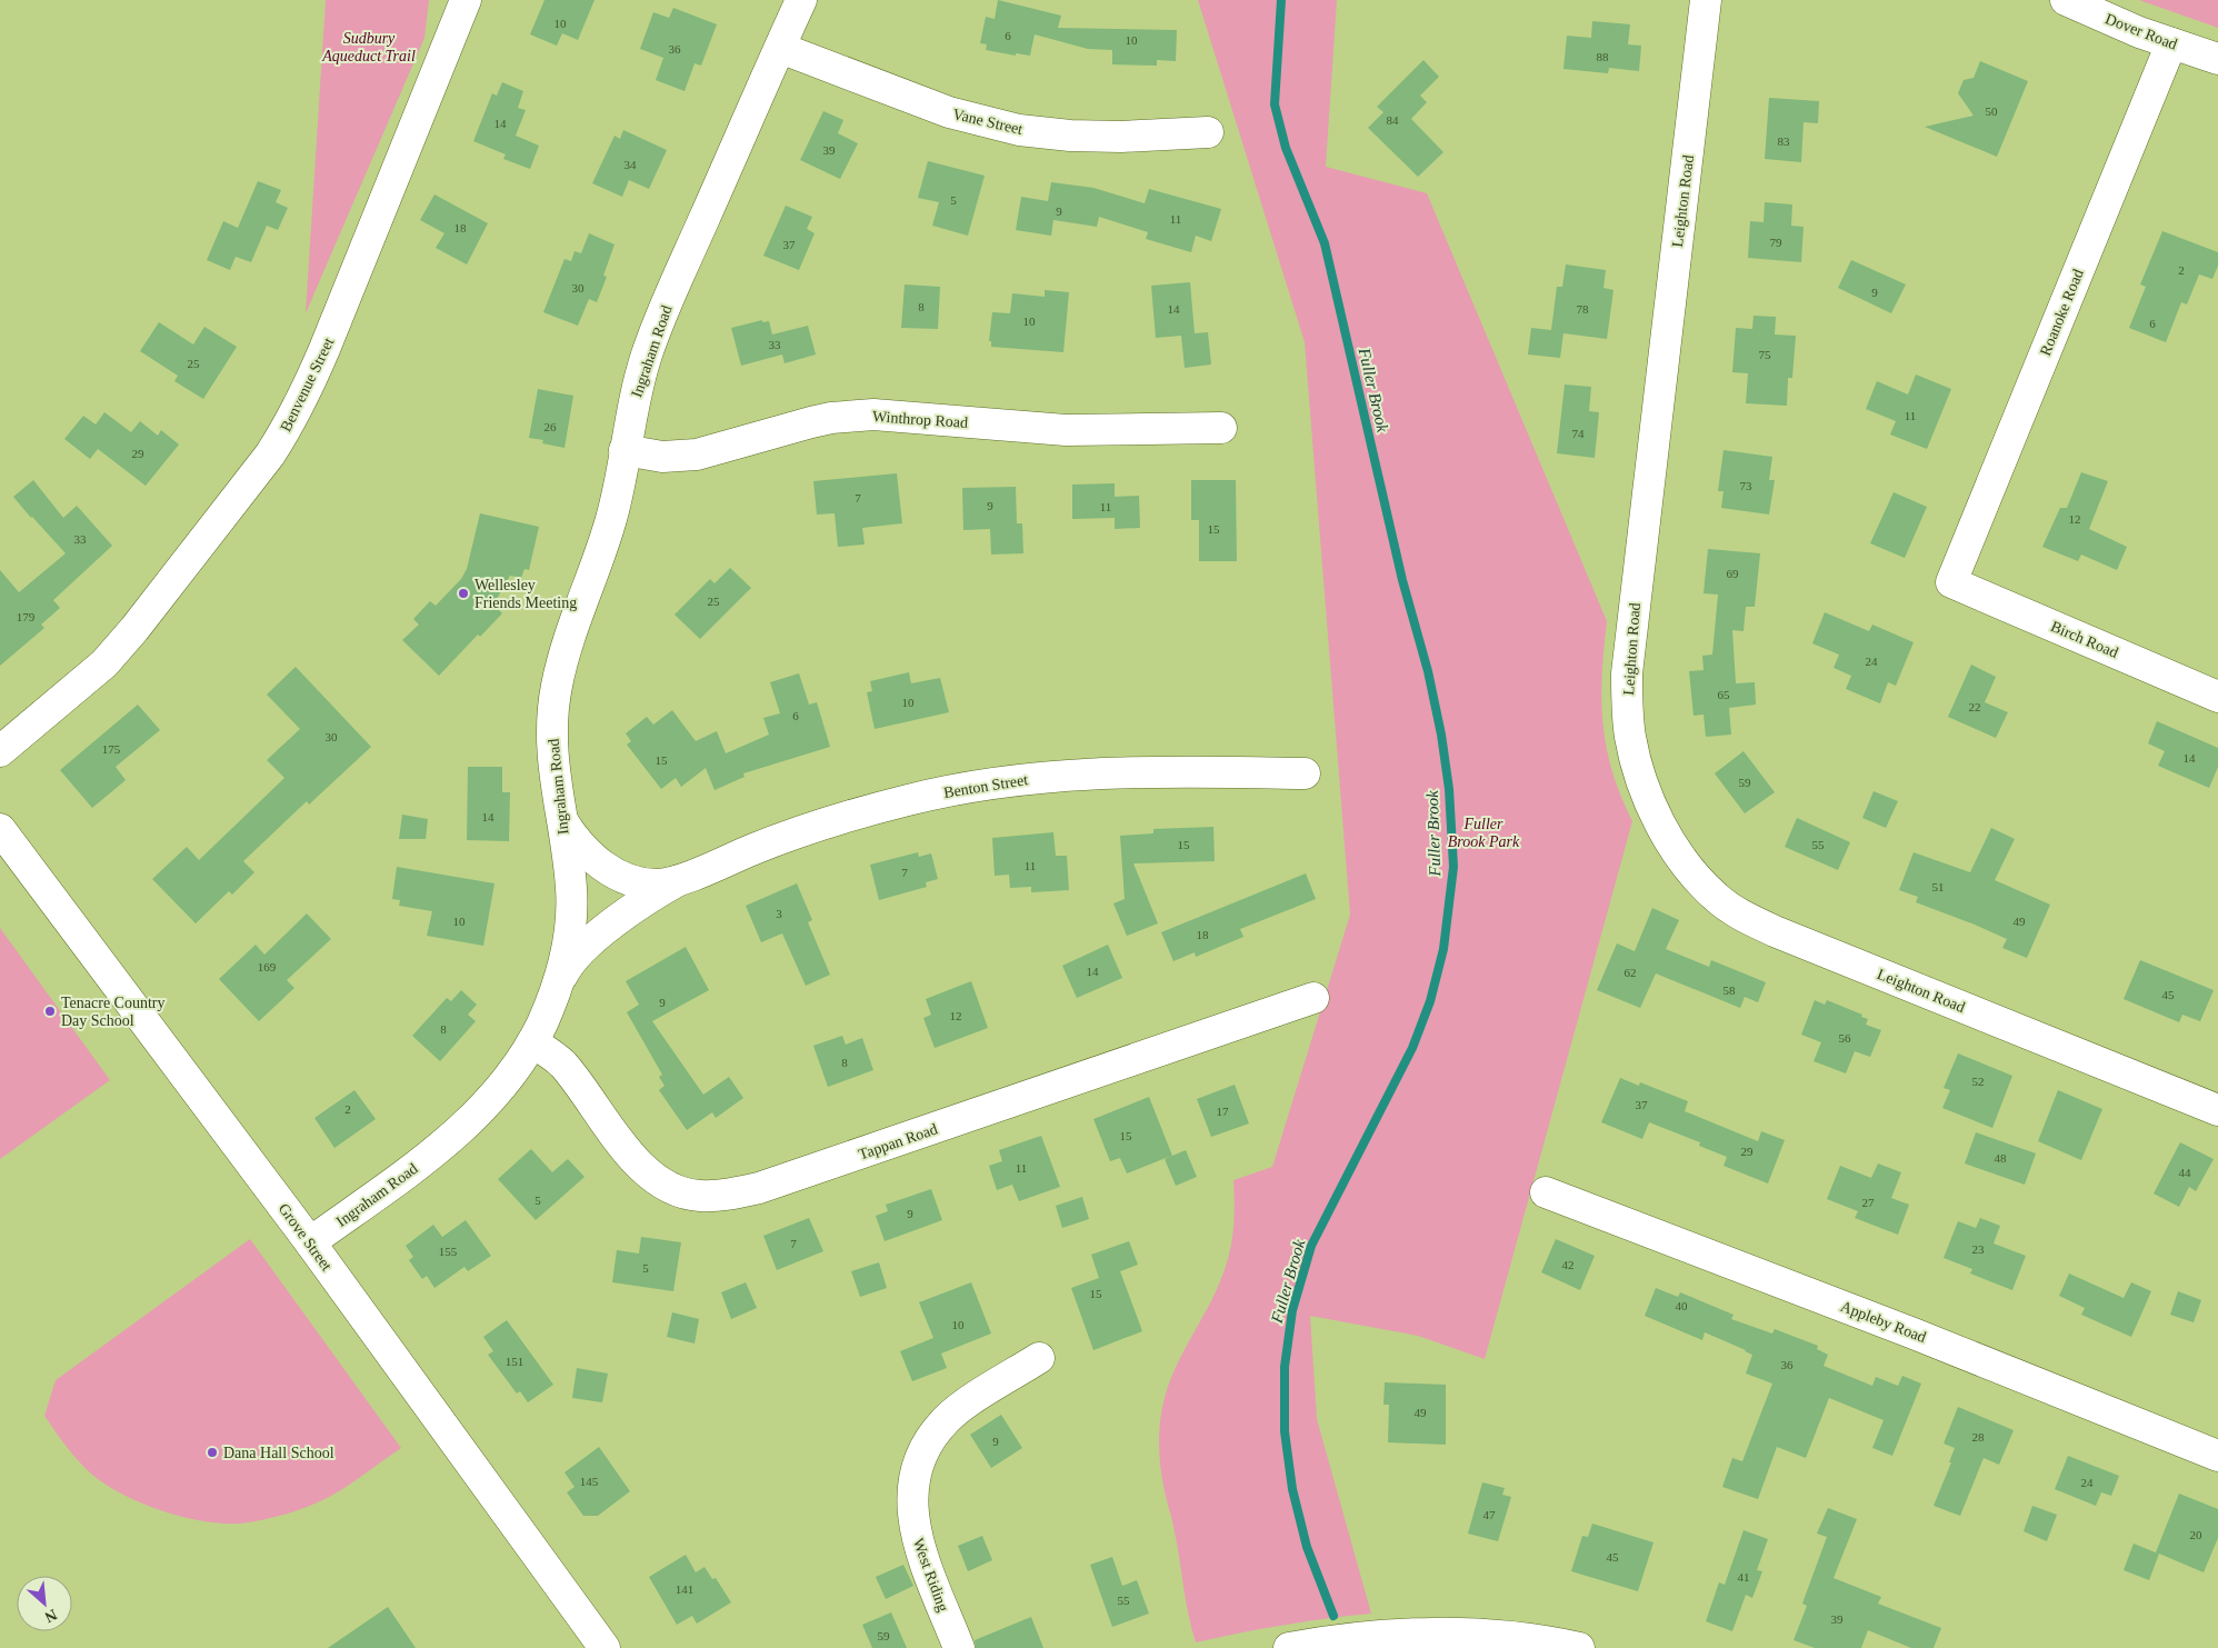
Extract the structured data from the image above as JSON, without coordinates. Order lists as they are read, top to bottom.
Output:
{
  "streets": {
    "street": [
      "Dover Road",
      "Vane Street",
      "Leighton Road",
      "Roanoke Road",
      "Ingraham Road",
      "Benvenue Street",
      "Winthrop Road",
      "Birch Road",
      "Benton Street",
      "Tappan Road",
      "Grove Street",
      "Appleby Road",
      "West Riding"
    ]
  },
  "crossings": [
    ["Dover Road", "Roanoke Road"],
    ["Vane Street", "Ingraham Road"],
    ["Roanoke Road", "Birch Road"],
    ["Ingraham Road", "Winthrop Road"],
    ["Ingraham Road", "Benton Street"],
    ["Ingraham Road", "Tappan Road"],
    ["Ingraham Road", "Grove Street"]
  ],
  "water": ["Fuller Brook"],
  "parks": ["Sudbury Aqueduct Trail", "Fuller Brook Park"],
  "places": ["Wellesley Friends Meeting", "Tenacre Country Day School", "Dana Hall School"],
  "house_numbers": [
    "10",
    "6",
    "10",
    "36",
    "88",
    "50",
    "84",
    "14",
    "83",
    "39",
    "34",
    "5",
    "9",
    "11",
    "18",
    "79",
    "37",
    "2",
    "30",
    "9",
    "8",
    "14",
    "78",
    "10",
    "6",
    "33",
    "75",
    "25",
    "11",
    "26",
    "74",
    "29",
    "73",
    "7",
    "9",
    "11",
    "12",
    "15",
    "33",
    "69",
    "25",
    "179",
    "24",
    "65",
    "10",
    "22",
    "6",
    "30",
    "175",
    "14",
    "15",
    "59",
    "14",
    "15",
    "55",
    "11",
    "7",
    "51",
    "3",
    "10",
    "49",
    "18",
    "169",
    "14",
    "62",
    "58",
    "45",
    "9",
    "12",
    "8",
    "56",
    "8",
    "52",
    "37",
    "2",
    "17",
    "15",
    "29",
    "48",
    "11",
    "44",
    "5",
    "27",
    "9",
    "7",
    "23",
    "155",
    "42",
    "5",
    "15",
    "40",
    "10",
    "151",
    "36",
    "49",
    "28",
    "9",
    "145",
    "24",
    "47",
    "20",
    "45",
    "41",
    "141",
    "55",
    "39",
    "59"
  ],
  "north": "bottom right"
}
